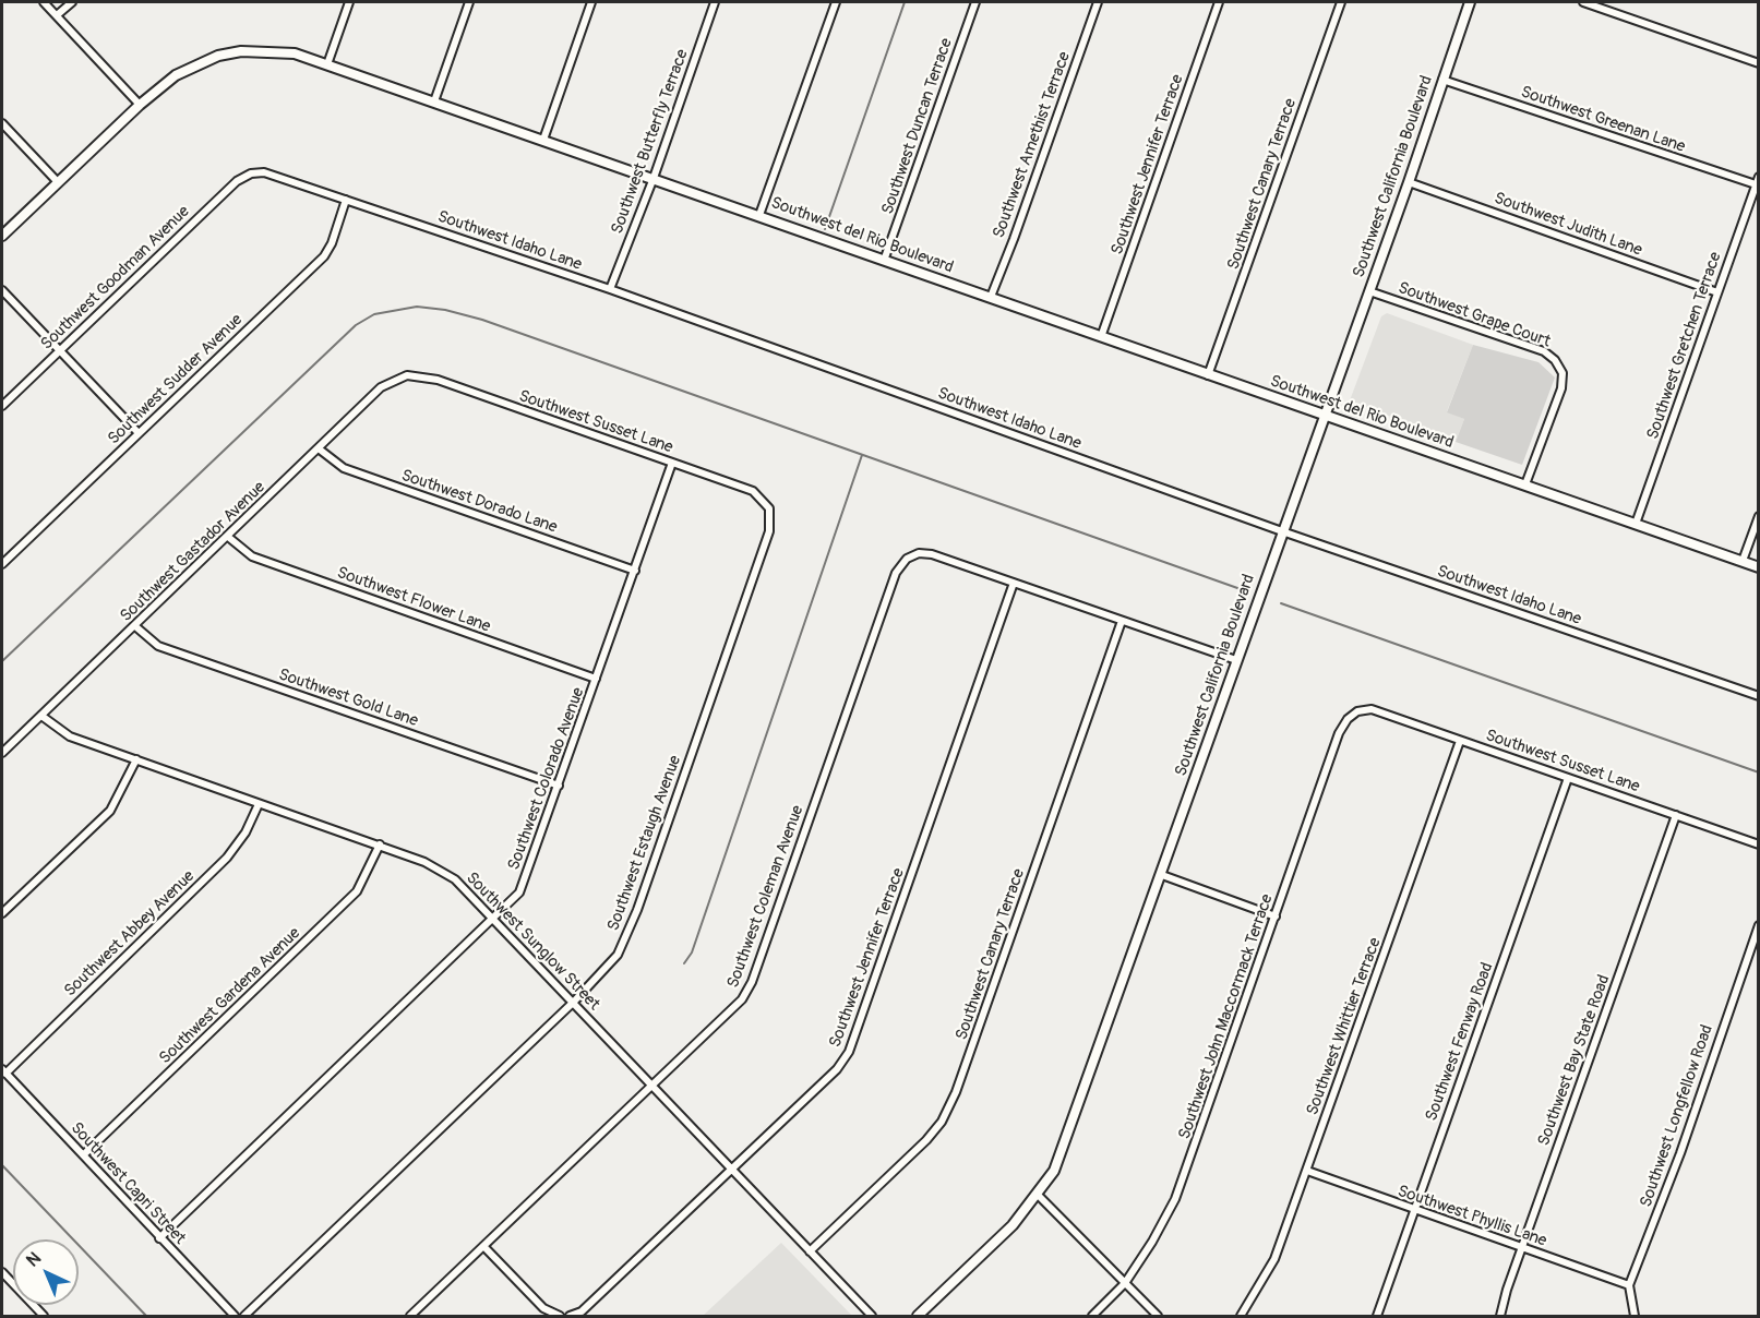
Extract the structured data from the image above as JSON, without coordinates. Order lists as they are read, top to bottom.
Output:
{
  "streets": {
    "street": [
      "Southwest Greenan Lane",
      "Southwest Duncan Terrace",
      "Southwest Butterfly Terrace",
      "Southwest Amethist Terrace",
      "Southwest Jennifer Terrace",
      "Southwest California Boulevard",
      "Southwest Canary Terrace",
      "Southwest Judith Lane",
      "Southwest del Rio Boulevard",
      "Southwest Idaho Lane",
      "Southwest Goodman Avenue",
      "Southwest Grape Court",
      "Southwest Gretchen Terrace",
      "Southwest Sudder Avenue",
      "Southwest Susset Lane",
      "Southwest Dorado Lane",
      "Southwest Gastador Avenue",
      "Southwest Flower Lane",
      "Southwest Gold Lane",
      "Southwest Colorado Avenue",
      "Southwest Estaugh Avenue",
      "Southwest Coleman Avenue",
      "Southwest Abbey Avenue",
      "Southwest Sunglow Street",
      "Southwest Gardena Avenue",
      "Southwest John Maccormack Terrace",
      "Southwest Whittier Terrace",
      "Southwest Fenway Road",
      "Southwest Bay State Road",
      "Southwest Longfellow Road",
      "Southwest Capri Street",
      "Southwest Phyllis Lane"
    ]
  },
  "crossings": [
    ["Southwest Greenan Lane", "Southwest California Boulevard"],
    ["Southwest Greenan Lane", "Southwest Gretchen Terrace"],
    ["Southwest Duncan Terrace", "Southwest del Rio Boulevard"],
    ["Southwest Butterfly Terrace", "Southwest del Rio Boulevard"],
    ["Southwest Butterfly Terrace", "Southwest Idaho Lane"],
    ["Southwest Amethist Terrace", "Southwest del Rio Boulevard"],
    ["Southwest Jennifer Terrace", "Southwest del Rio Boulevard"],
    ["Southwest Jennifer Terrace", "Southwest Coleman Avenue"],
    ["Southwest Jennifer Terrace", "Southwest Sunglow Street"],
    ["Southwest California Boulevard", "Southwest Judith Lane"],
    ["Southwest California Boulevard", "Southwest del Rio Boulevard"],
    ["Southwest California Boulevard", "Southwest Idaho Lane"],
    ["Southwest California Boulevard", "Southwest Grape Court"],
    ["Southwest Canary Terrace", "Southwest del Rio Boulevard"],
    ["Southwest Canary Terrace", "Southwest Sunglow Street"],
    ["Southwest Judith Lane", "Southwest Gretchen Terrace"],
    ["Southwest del Rio Boulevard", "Southwest Grape Court"],
    ["Southwest del Rio Boulevard", "Southwest Gretchen Terrace"],
    ["Southwest Idaho Lane", "Southwest Goodman Avenue"],
    ["Southwest Idaho Lane", "Southwest Sudder Avenue"],
    ["Southwest Susset Lane", "Southwest Gastador Avenue"],
    ["Southwest Susset Lane", "Southwest Colorado Avenue"],
    ["Southwest Susset Lane", "Southwest Estaugh Avenue"],
    ["Southwest Susset Lane", "Southwest John Maccormack Terrace"],
    ["Southwest Susset Lane", "Southwest Whittier Terrace"],
    ["Southwest Susset Lane", "Southwest Fenway Road"],
    ["Southwest Susset Lane", "Southwest Bay State Road"],
    ["Southwest Dorado Lane", "Southwest Gastador Avenue"],
    ["Southwest Dorado Lane", "Southwest Colorado Avenue"],
    ["Southwest Gastador Avenue", "Southwest Flower Lane"],
    ["Southwest Gastador Avenue", "Southwest Gold Lane"],
    ["Southwest Gastador Avenue", "Southwest Sunglow Street"],
    ["Southwest Flower Lane", "Southwest Colorado Avenue"],
    ["Southwest Gold Lane", "Southwest Colorado Avenue"],
    ["Southwest Colorado Avenue", "Southwest Sunglow Street"],
    ["Southwest Colorado Avenue", "Southwest Capri Street"],
    ["Southwest Estaugh Avenue", "Southwest Sunglow Street"],
    ["Southwest Coleman Avenue", "Southwest Sunglow Street"],
    ["Southwest Abbey Avenue", "Southwest Sunglow Street"],
    ["Southwest Abbey Avenue", "Southwest Capri Street"],
    ["Southwest Sunglow Street", "Southwest Gardena Avenue"],
    ["Southwest Gardena Avenue", "Southwest Capri Street"],
    ["Southwest Whittier Terrace", "Southwest Phyllis Lane"],
    ["Southwest Fenway Road", "Southwest Phyllis Lane"],
    ["Southwest Bay State Road", "Southwest Phyllis Lane"],
    ["Southwest Longfellow Road", "Southwest Phyllis Lane"]
  ],
  "north": "top left"
}
